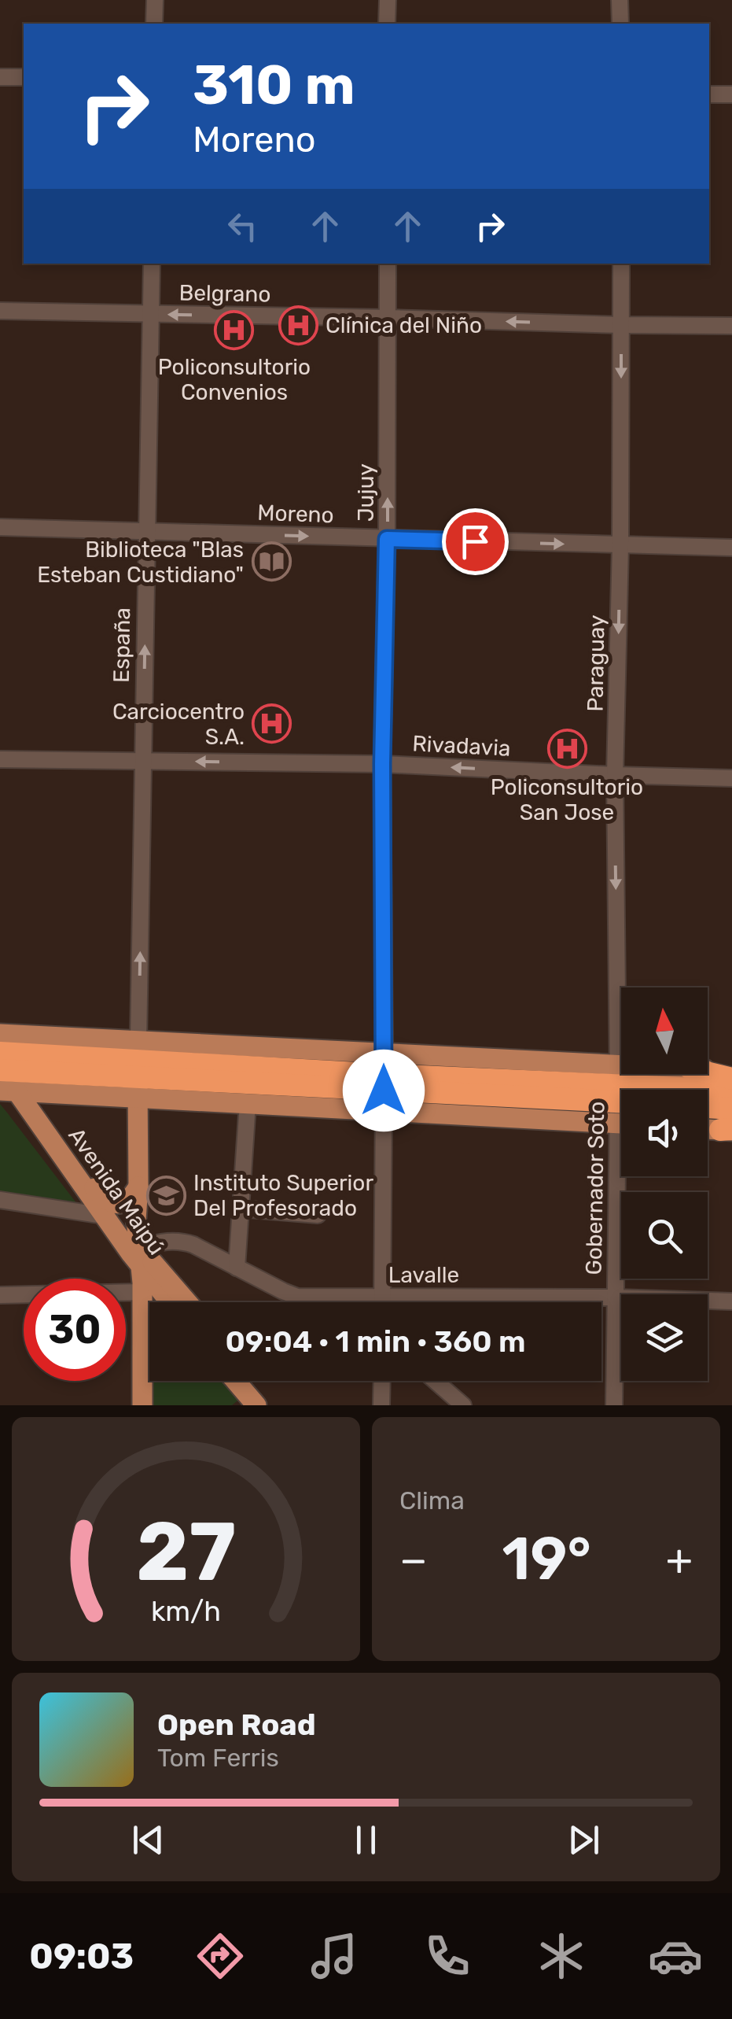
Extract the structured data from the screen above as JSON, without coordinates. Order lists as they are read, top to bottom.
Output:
{
  "streets": {
    "main road": ["Avenida Maipú"],
    "street": [
      "Belgrano",
      "Jujuy",
      "Moreno",
      "España",
      "Paraguay",
      "Rivadavia",
      "Gobernador Soto",
      "Lavalle"
    ]
  },
  "crossings": [
    ["Belgrano", "Jujuy"],
    ["Belgrano", "España"],
    ["Belgrano", "Paraguay"],
    ["Jujuy", "Moreno"],
    ["Jujuy", "Rivadavia"],
    ["Jujuy", "Lavalle"],
    ["Moreno", "España"],
    ["Moreno", "Paraguay"],
    ["España", "Rivadavia"],
    ["Paraguay", "Rivadavia"],
    ["Paraguay", "Gobernador Soto"],
    ["Gobernador Soto", "Lavalle"],
    ["Avenida Maipú", "Lavalle"]
  ],
  "one_way": [
    "Belgrano",
    "Moreno",
    "España",
    "Paraguay",
    "Rivadavia"
  ],
  "places": {
    "hospital": [
      "Clínica del Niño",
      "Policonsultorio Convenios",
      "Carciocentro S.A.",
      "Policonsultorio San Jose"
    ],
    "library": ["Biblioteca \"Blas Esteban Custidiano\""],
    "school or university": ["Instituto Superior Del Profesorado"]
  },
  "north": "top",
  "page": {
    "turn": ["310 m", "Moreno"],
    "limit": "30",
    "trip": "09:04 · 1 min · 360 m",
    "tile": "Clima",
    "heat": ["−", "19°", "+"],
    "song": ["Open Road", "Tom Ferris"],
    "tabs": "09:03",
    "gauge": ["27", "km/h"]
  }
}
